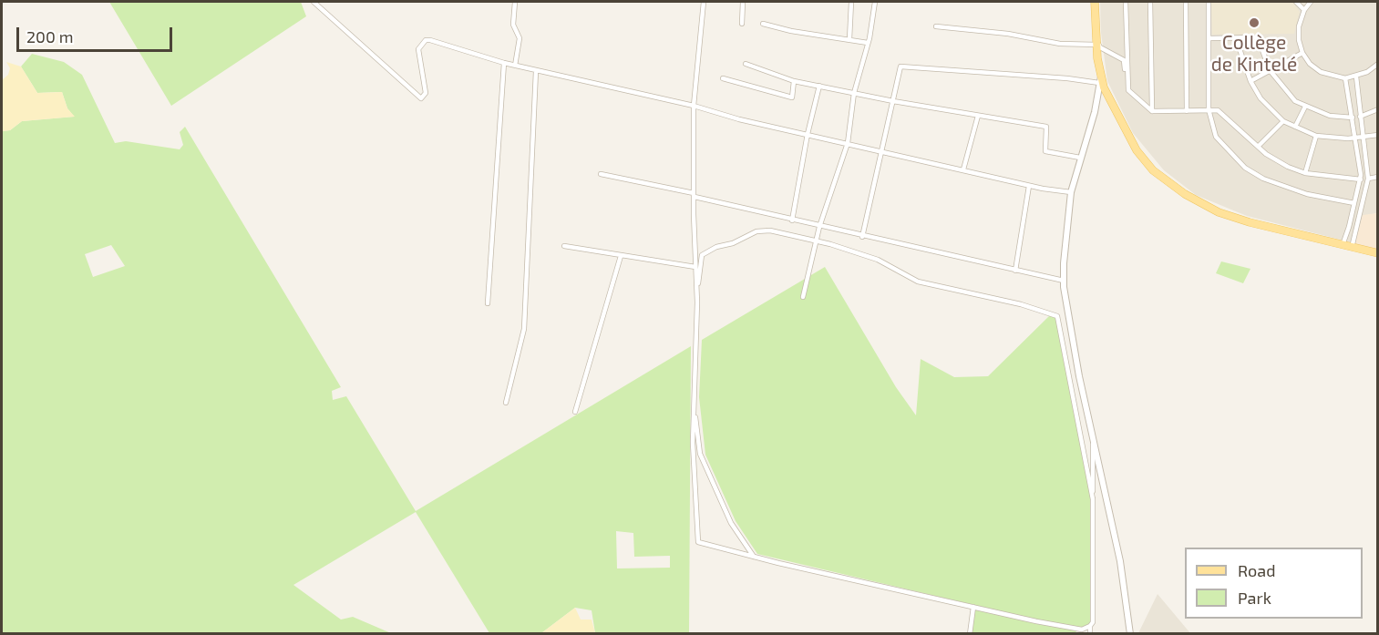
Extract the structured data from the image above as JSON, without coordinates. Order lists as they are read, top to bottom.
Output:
{
  "places": ["Collège de Kintelé"],
  "legend": ["Road", "Park"],
  "scale_bar": "200 m"
}
